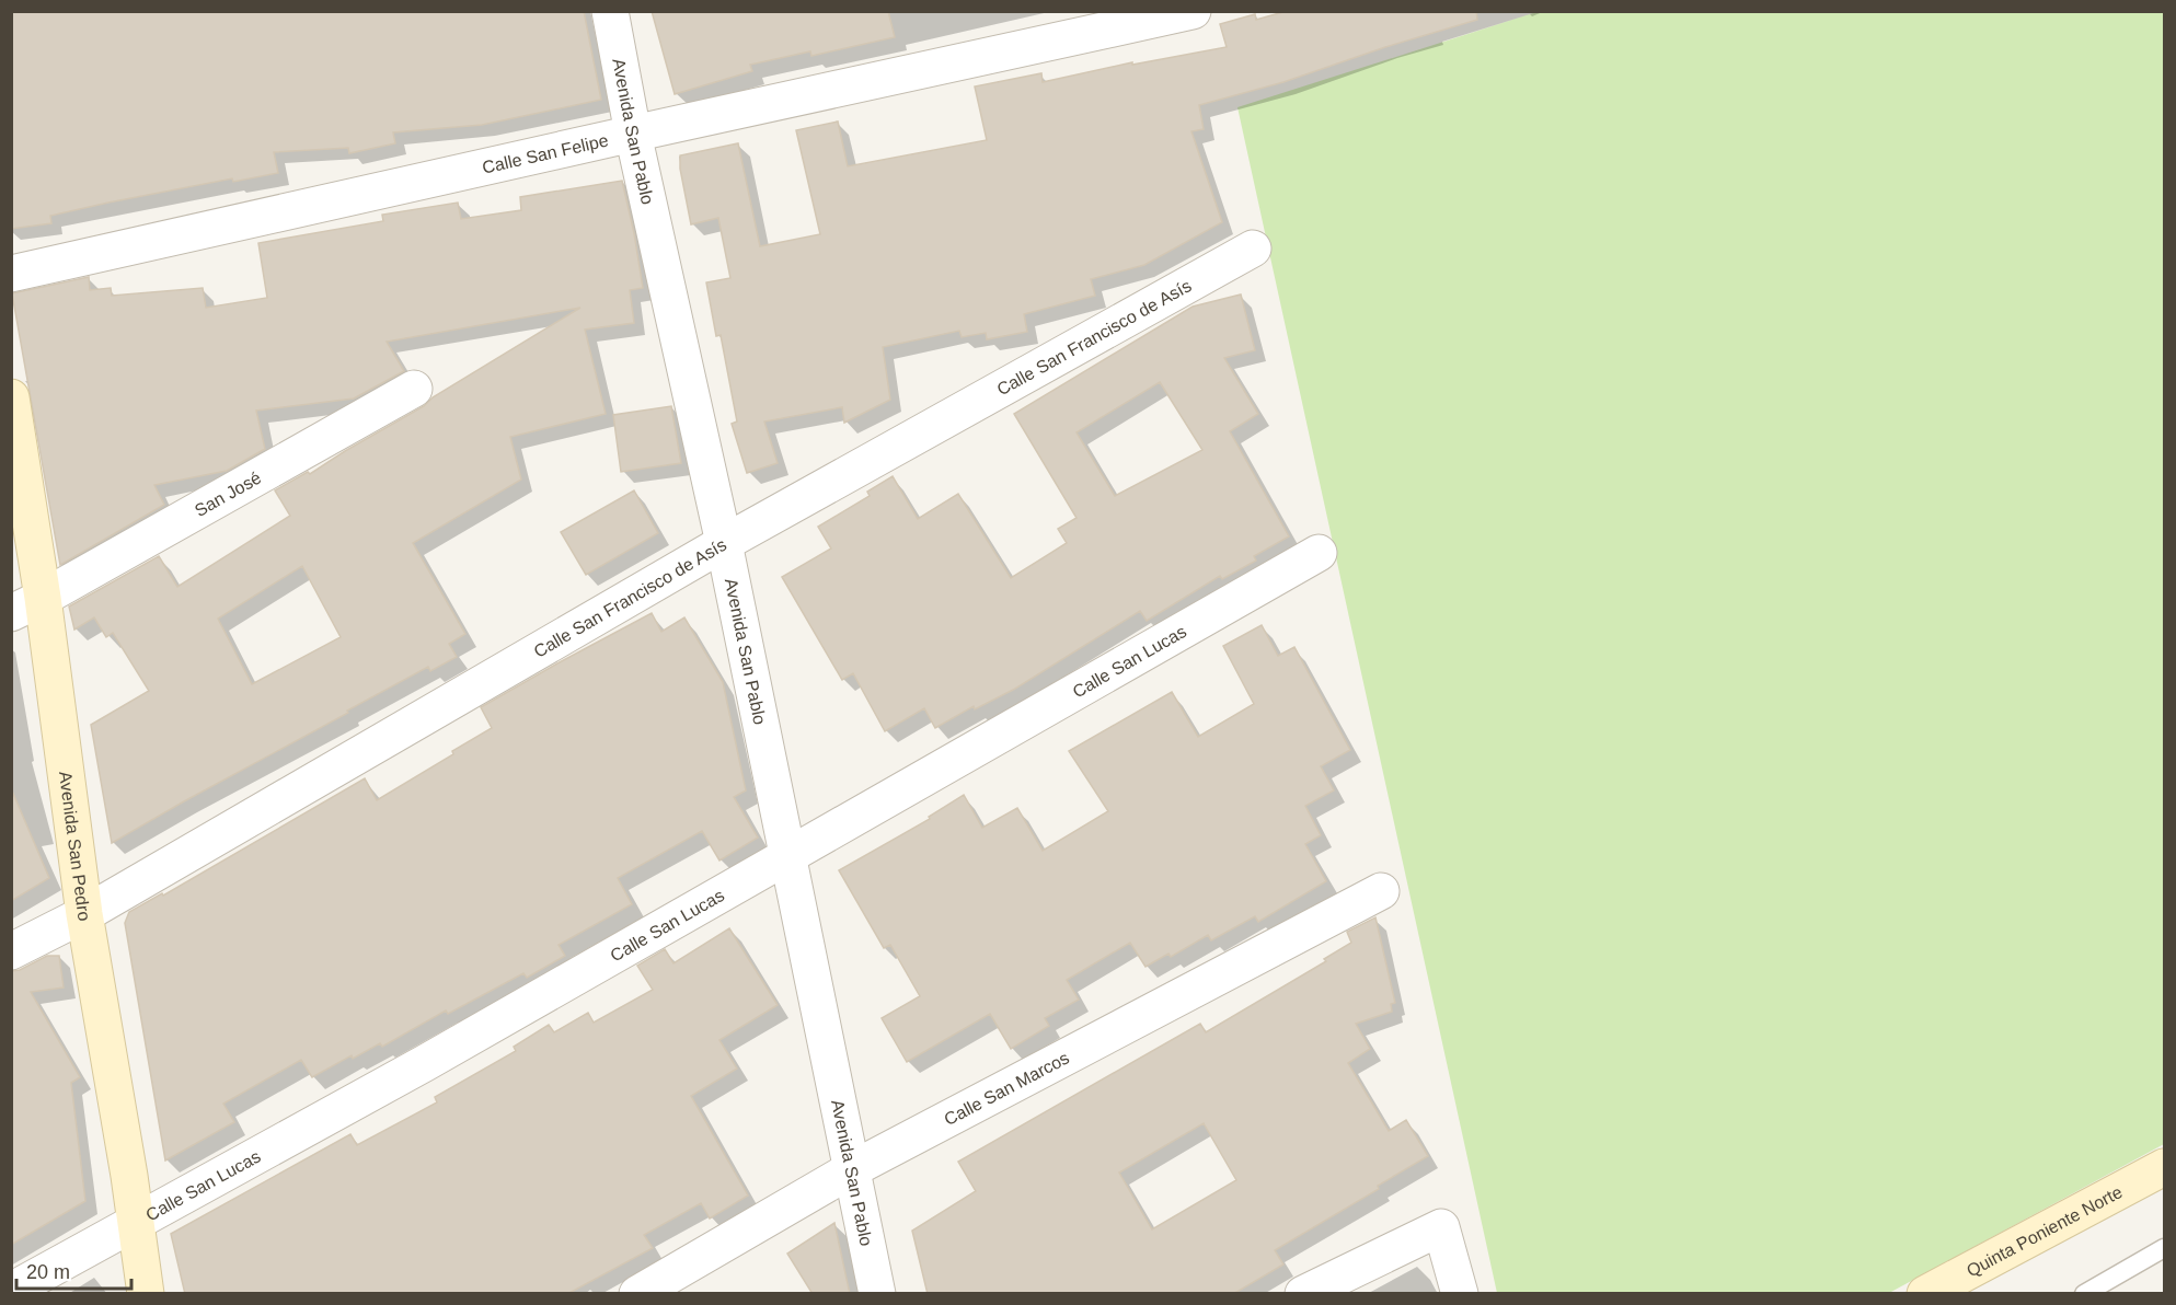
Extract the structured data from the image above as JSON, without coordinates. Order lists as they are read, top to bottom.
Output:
{
  "streets": {
    "street": [
      "Avenida San Pablo",
      "Calle San Felipe",
      "Calle San Francisco de Asís",
      "San José",
      "Calle San Lucas",
      "Avenida San Pedro",
      "Calle San Marcos",
      "Quinta Poniente Norte"
    ]
  },
  "crossings": [
    ["Avenida San Pablo", "Calle San Felipe"],
    ["Avenida San Pablo", "Calle San Francisco de Asís"],
    ["Avenida San Pablo", "Calle San Lucas"],
    ["Avenida San Pablo", "Calle San Marcos"],
    ["Calle San Francisco de Asís", "Avenida San Pedro"],
    ["San José", "Avenida San Pedro"],
    ["Calle San Lucas", "Avenida San Pedro"]
  ],
  "scale_bar": "20 m"
}
